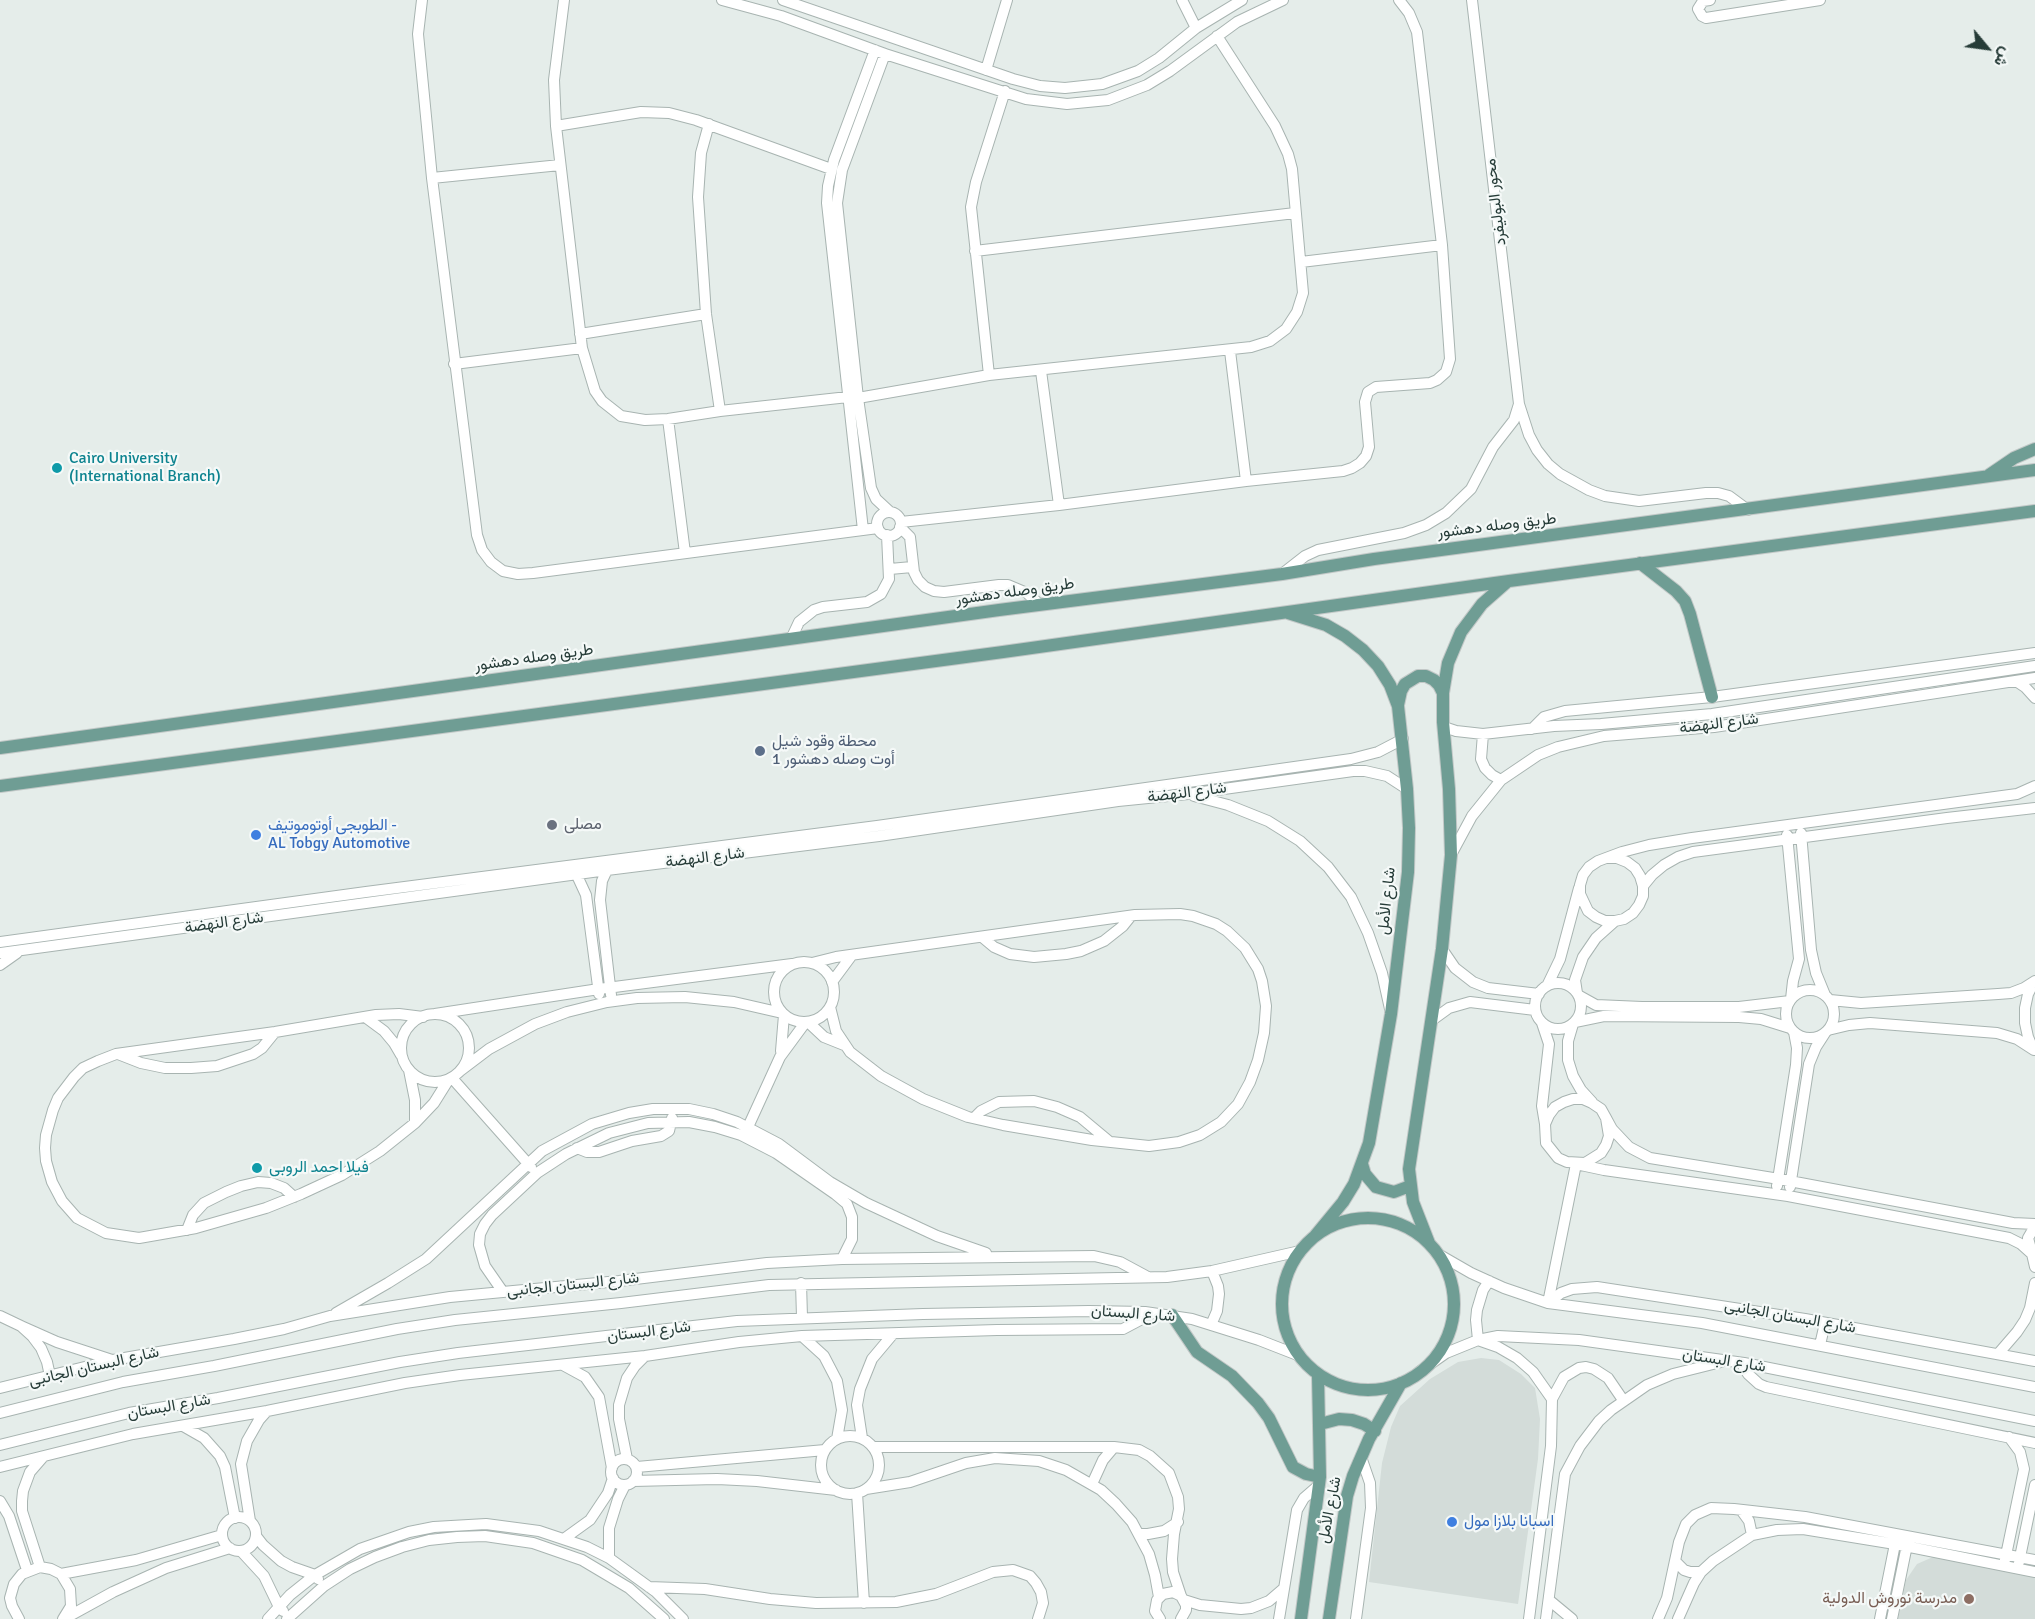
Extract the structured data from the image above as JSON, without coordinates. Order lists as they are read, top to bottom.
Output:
{
  "streets": {
    "main road": ["طريق وصله دهشور", "شارع الأمل"],
    "street": [
      "محور البوليفرد",
      "شارع النهضة",
      "شارع البستان الجانبى",
      "شارع البستان"
    ]
  },
  "crossings": [
    ["محور البوليفرد", "طريق وصله دهشور"],
    ["شارع النهضة", "شارع الأمل"],
    ["شارع الأمل", "شارع البستان"],
    ["شارع البستان الجانبى", "شارع البستان"]
  ],
  "places": [
    "Cairo University (International Branch)",
    "محطة وقود شيل أوت وصله دهشور 1",
    "مصلى",
    "الطوبجى أوتوموتيف - AL Tobgy Automotive",
    "فيلا احمد الروبى",
    "اسبانا بلازا مول",
    "مدرسة نوروش الدولية"
  ],
  "north": "bottom right"
}
